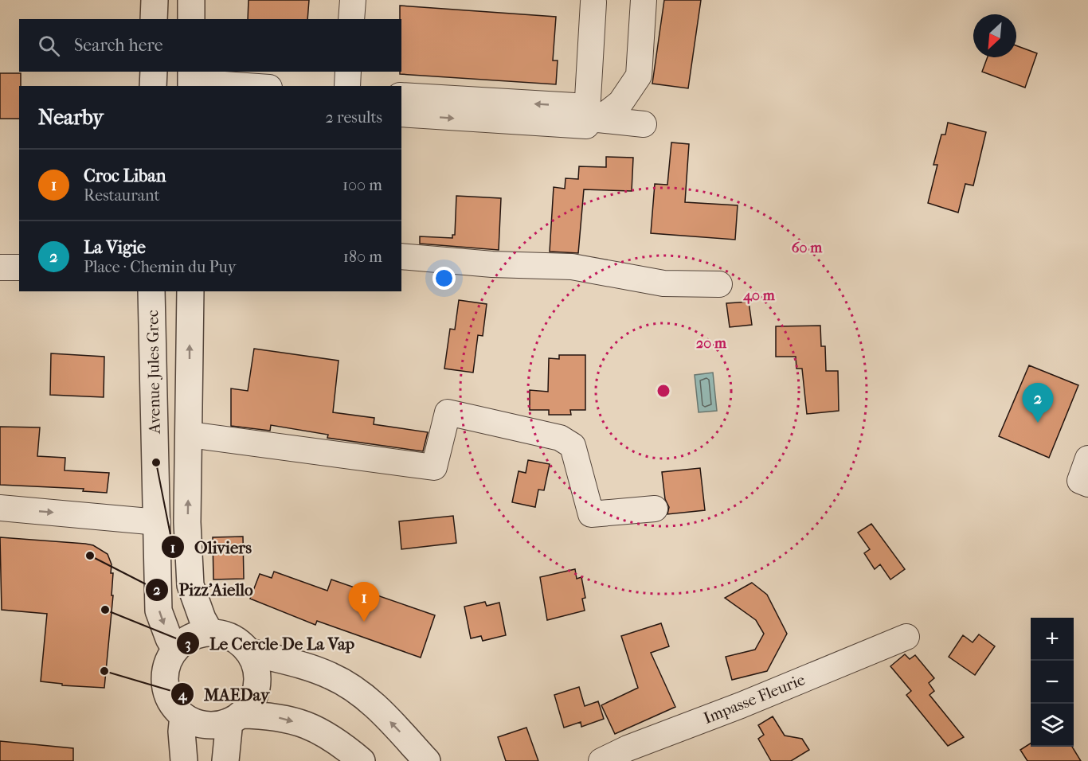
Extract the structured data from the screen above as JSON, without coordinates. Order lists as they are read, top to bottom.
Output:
{
  "streets": {
    "street": ["Avenue Jules Grec", "Impasse Fleurie"]
  },
  "places": [
    "Oliviers",
    "Pizz'Aiello",
    "Le Cercle De La Vap",
    "MAEDay"
  ],
  "north": "bottom left",
  "page": {
    "search": "Search here",
    "heading": ["Nearby", "2 results"],
    "list": [
      {
        "mark": "1",
        "name": "Croc Liban",
        "note": "Restaurant",
        "value": "100 m"
      },
      {
        "mark": "2",
        "name": "La Vigie",
        "note": "Place · Chemin du Puy",
        "value": "180 m"
      }
    ],
    "pins": ["2", "1"],
    "map_buttons": ["+", "−"]
  },
  "rings": ["60 m", "40 m", "20 m"]
}
